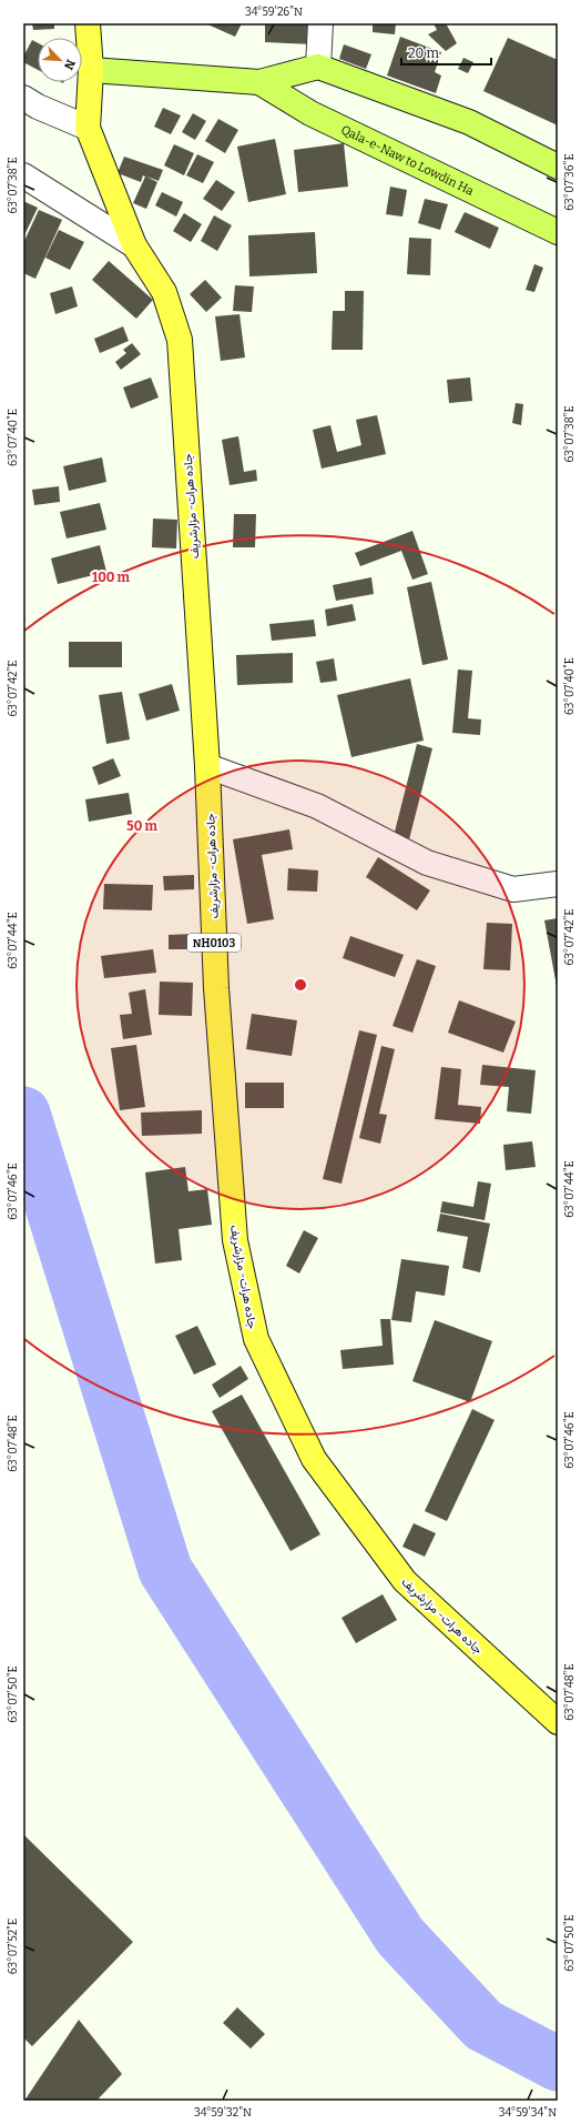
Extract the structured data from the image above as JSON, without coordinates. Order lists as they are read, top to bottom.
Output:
{
  "streets": {
    "highway": ["جاده هرات- مزارشریف", "NH0103"],
    "main road": ["Qala-e-Naw to Lowdin Ha"]
  },
  "crossings": [
    ["Qala-e-Naw to Lowdin Ha", "جاده هرات- مزارشریف"]
  ],
  "scale_bar": "20 m",
  "north": "bottom right",
  "coordinates": [
    "34°59'26\"N",
    "63°07'36\"E",
    "63°07'38\"E",
    "63°07'40\"E",
    "63°07'42\"E",
    "63°07'44\"E",
    "63°07'46\"E",
    "63°07'48\"E",
    "63°07'50\"E",
    "63°07'52\"E",
    "34°59'32\"N",
    "34°59'34\"N"
  ],
  "rings": ["100 m", "50 m"]
}
